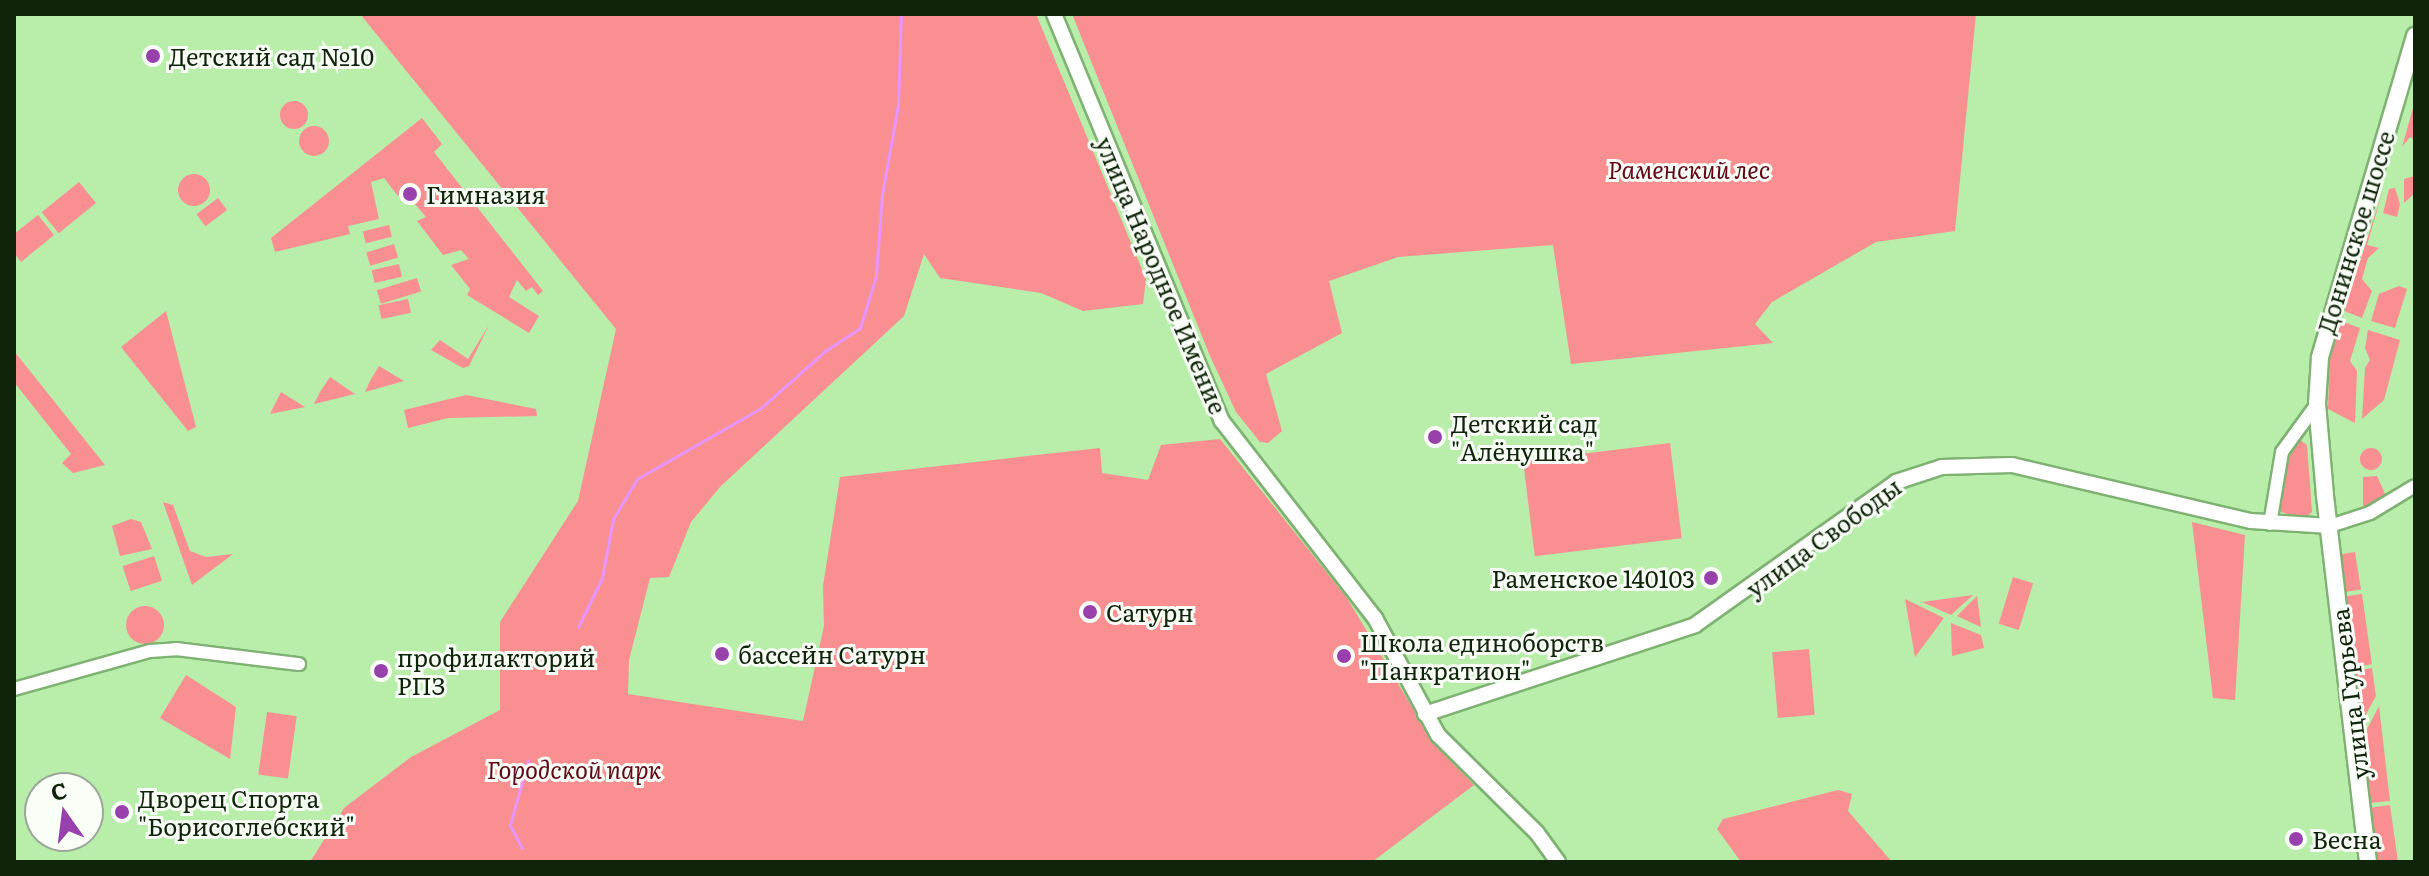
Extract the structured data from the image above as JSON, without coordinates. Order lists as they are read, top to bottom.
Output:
{
  "streets": {
    "main road": ["Донинское шоссе", "улица Гурьева"],
    "street": ["улица Народное Имение", "улица Свободы"]
  },
  "crossings": [
    ["Донинское шоссе", "улица Свободы"],
    ["Донинское шоссе", "улица Гурьева"],
    ["улица Народное Имение", "улица Свободы"],
    ["улица Свободы", "улица Гурьева"]
  ],
  "parks": ["Раменский лес", "Городской парк"],
  "places": [
    "Детский сад №10",
    "Гимназия",
    "Детский сад \"Алёнушка\"",
    "Раменское 140103",
    "Сатурн",
    "бассейн Сатурн",
    "Школа единоборств \"Панкратион\"",
    "профилакторий РПЗ",
    "Дворец Спорта \"Борисоглебский\"",
    "Весна"
  ],
  "north": "top"
}
